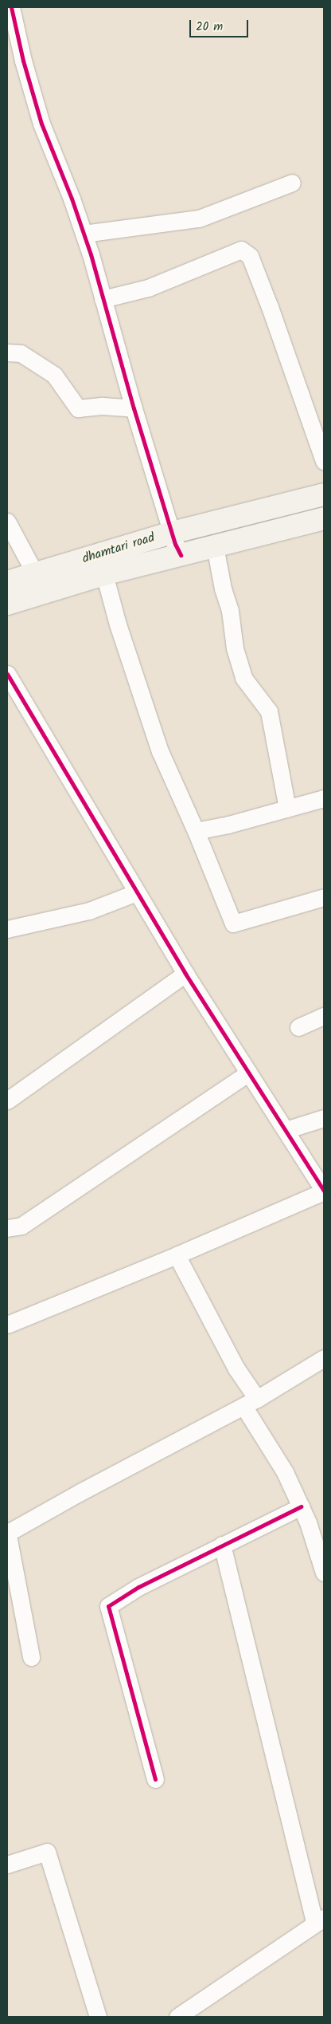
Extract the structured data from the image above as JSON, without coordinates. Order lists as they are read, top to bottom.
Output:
{
  "streets": {
    "main road": ["dhamtari road"]
  },
  "scale_bar": "20 m"
}
